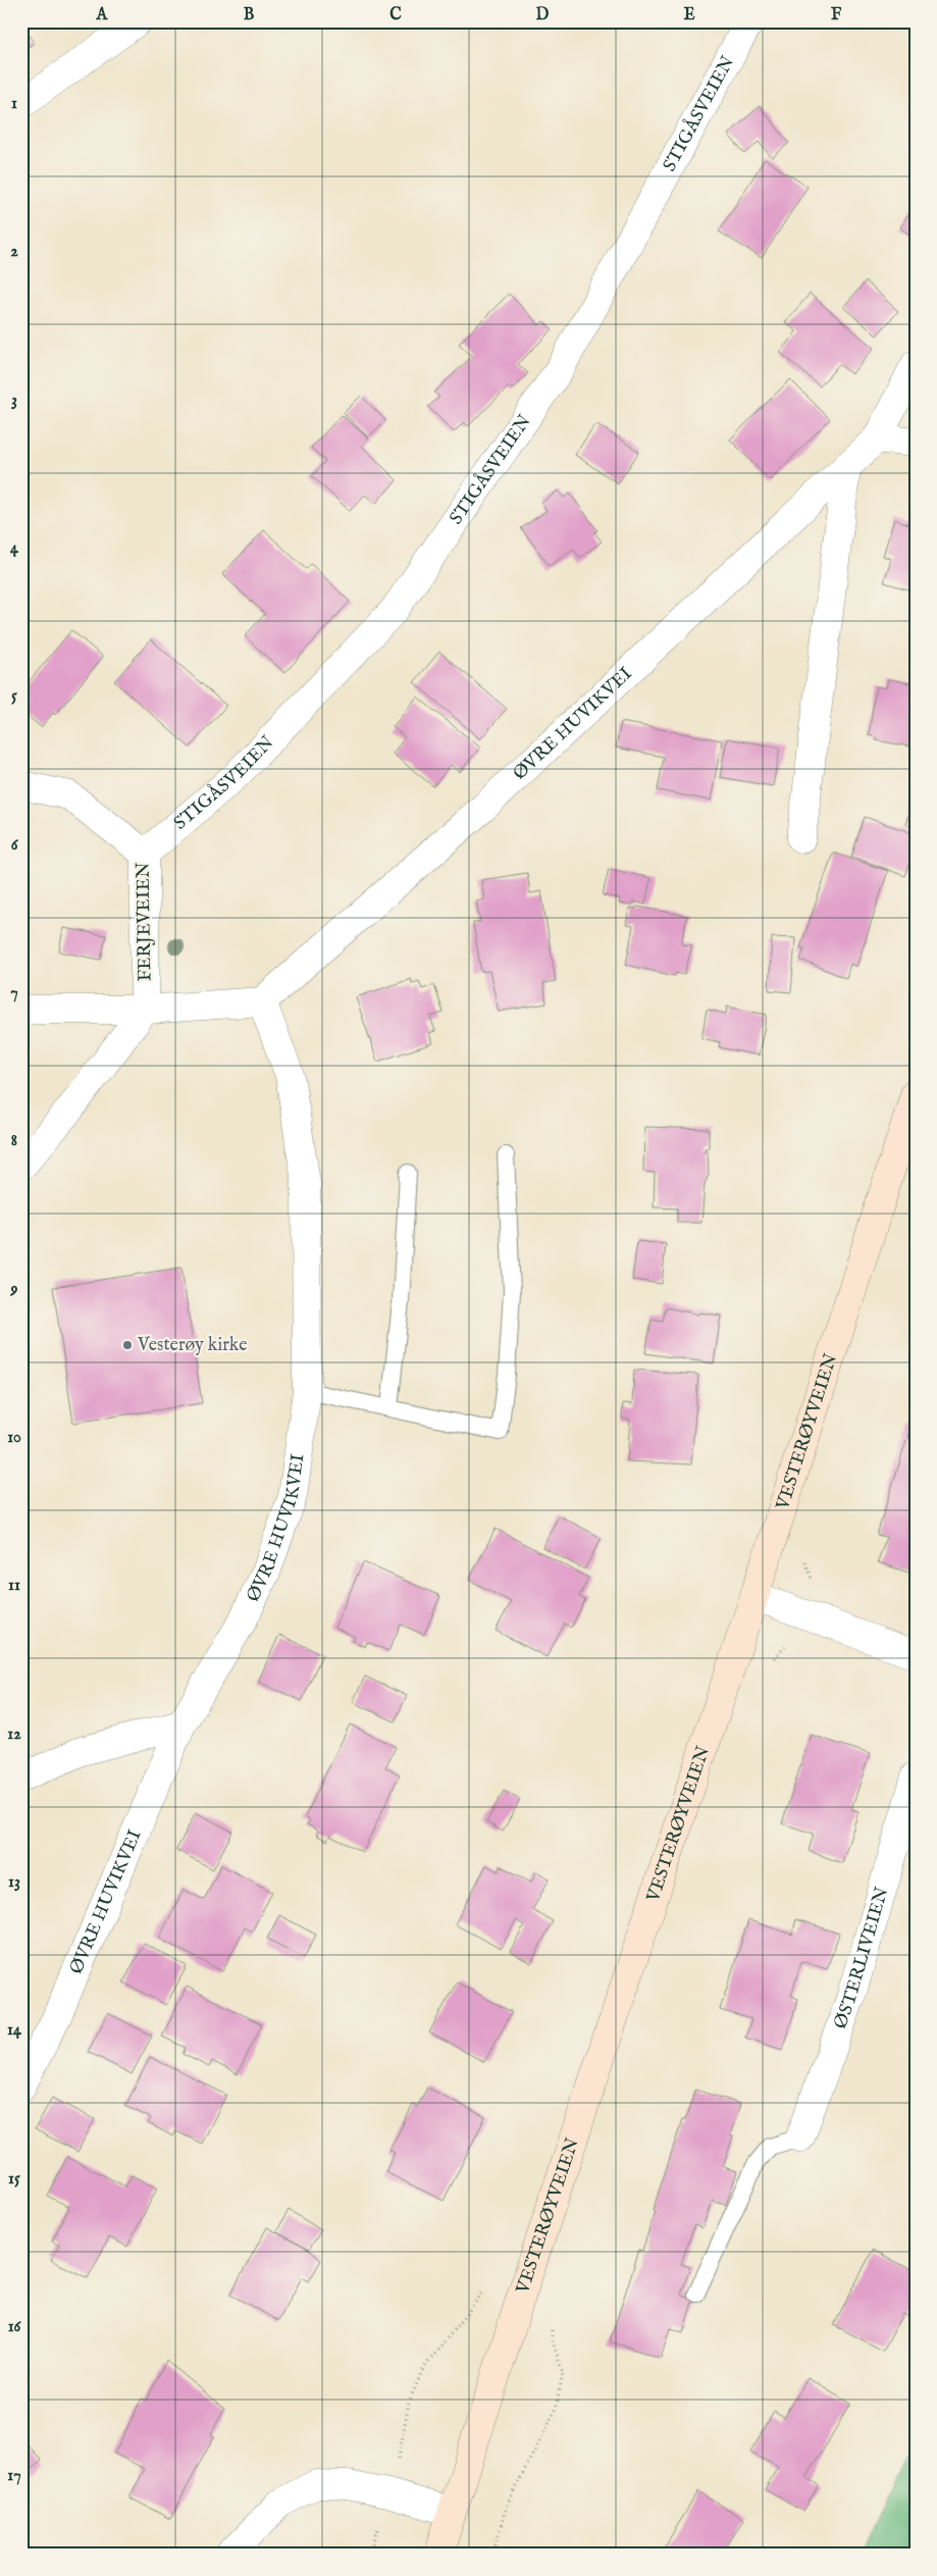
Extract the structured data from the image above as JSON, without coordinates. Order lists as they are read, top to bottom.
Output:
{
  "streets": {
    "main road": ["VESTERØYVEIEN"],
    "street": [
      "STIGÅSVEIEN",
      "ØVRE HUVIKVEI",
      "FERJEVEIEN",
      "ØSTERLIVEIEN"
    ]
  },
  "crossings": [
    ["STIGÅSVEIEN", "FERJEVEIEN"]
  ],
  "places": ["Vesterøy kirke"],
  "grid": {
    "columns": [
      "A",
      "B",
      "C",
      "D",
      "E",
      "F"
    ],
    "rows": [
      "1",
      "2",
      "3",
      "4",
      "5",
      "6",
      "7",
      "8",
      "9",
      "10",
      "11",
      "12",
      "13",
      "14",
      "15",
      "16",
      "17"
    ]
  }
}
